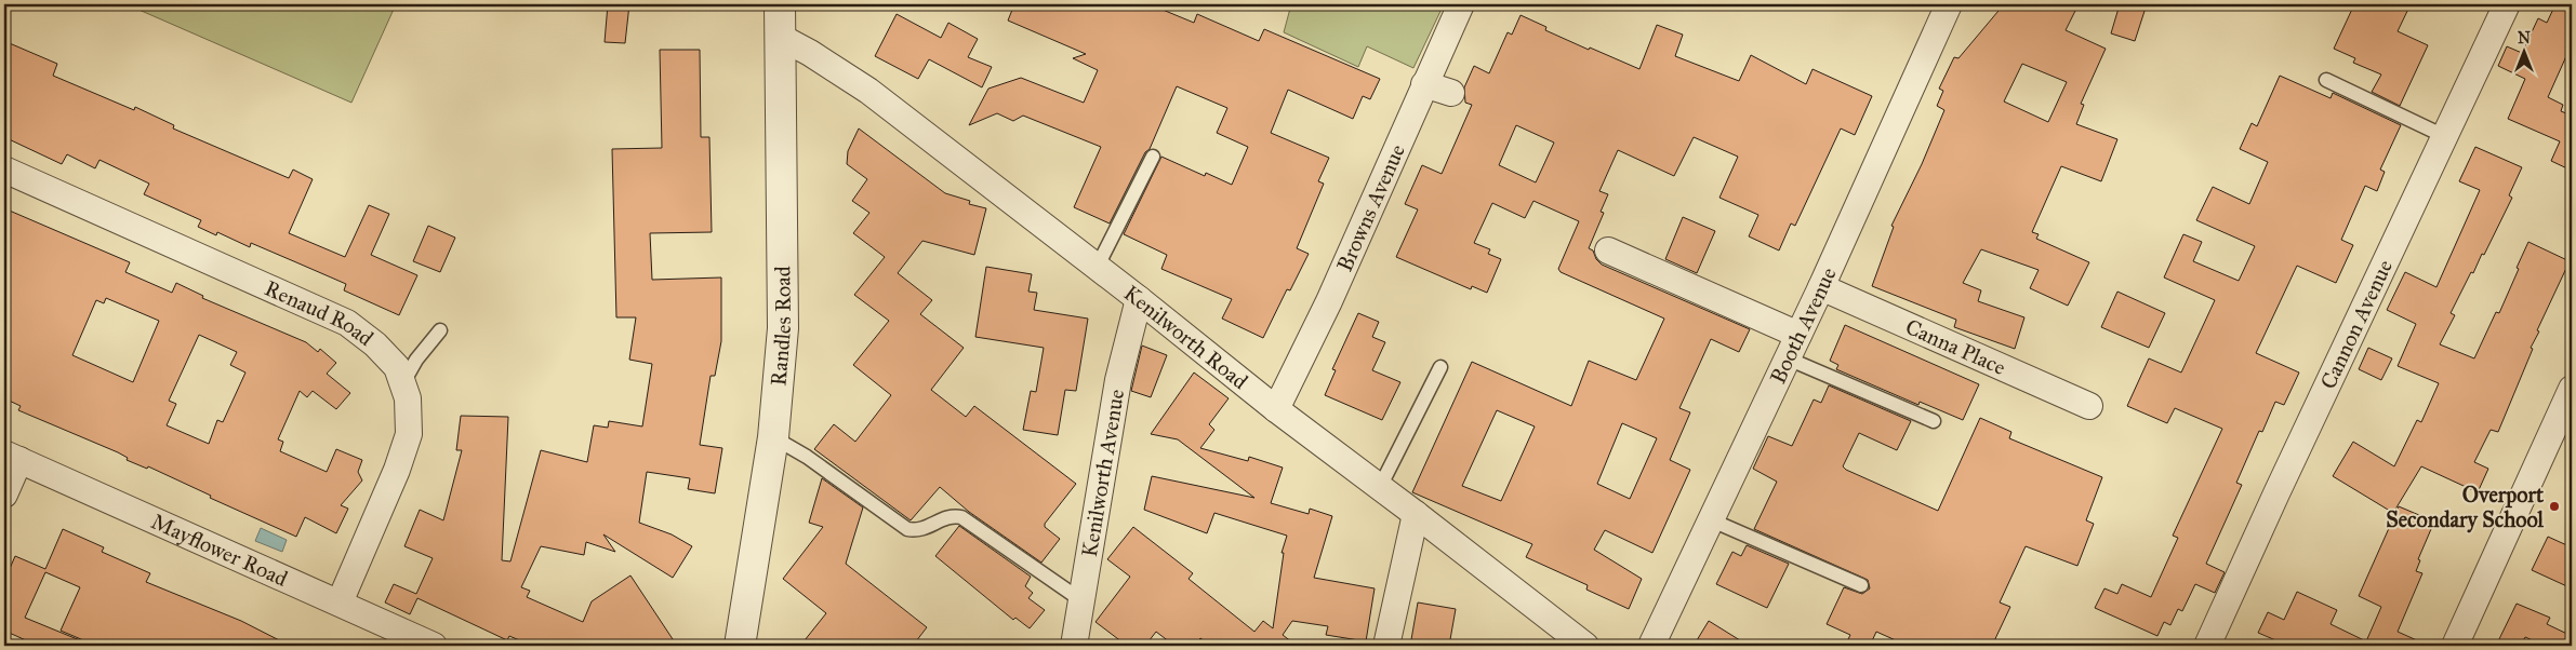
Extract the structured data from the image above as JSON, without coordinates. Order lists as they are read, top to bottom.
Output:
{
  "streets": {
    "street": [
      "Browns Avenue",
      "Renaud Road",
      "Cannon Avenue",
      "Randles Road",
      "Booth Avenue",
      "Kenilworth Road",
      "Canna Place",
      "Kenilworth Avenue",
      "Mayflower Road"
    ]
  },
  "crossings": [
    ["Browns Avenue", "Kenilworth Road"],
    ["Renaud Road", "Mayflower Road"],
    ["Randles Road", "Kenilworth Road"],
    ["Booth Avenue", "Canna Place"],
    ["Kenilworth Road", "Kenilworth Avenue"]
  ],
  "places": ["Overport Secondary School"],
  "north": "top"
}
